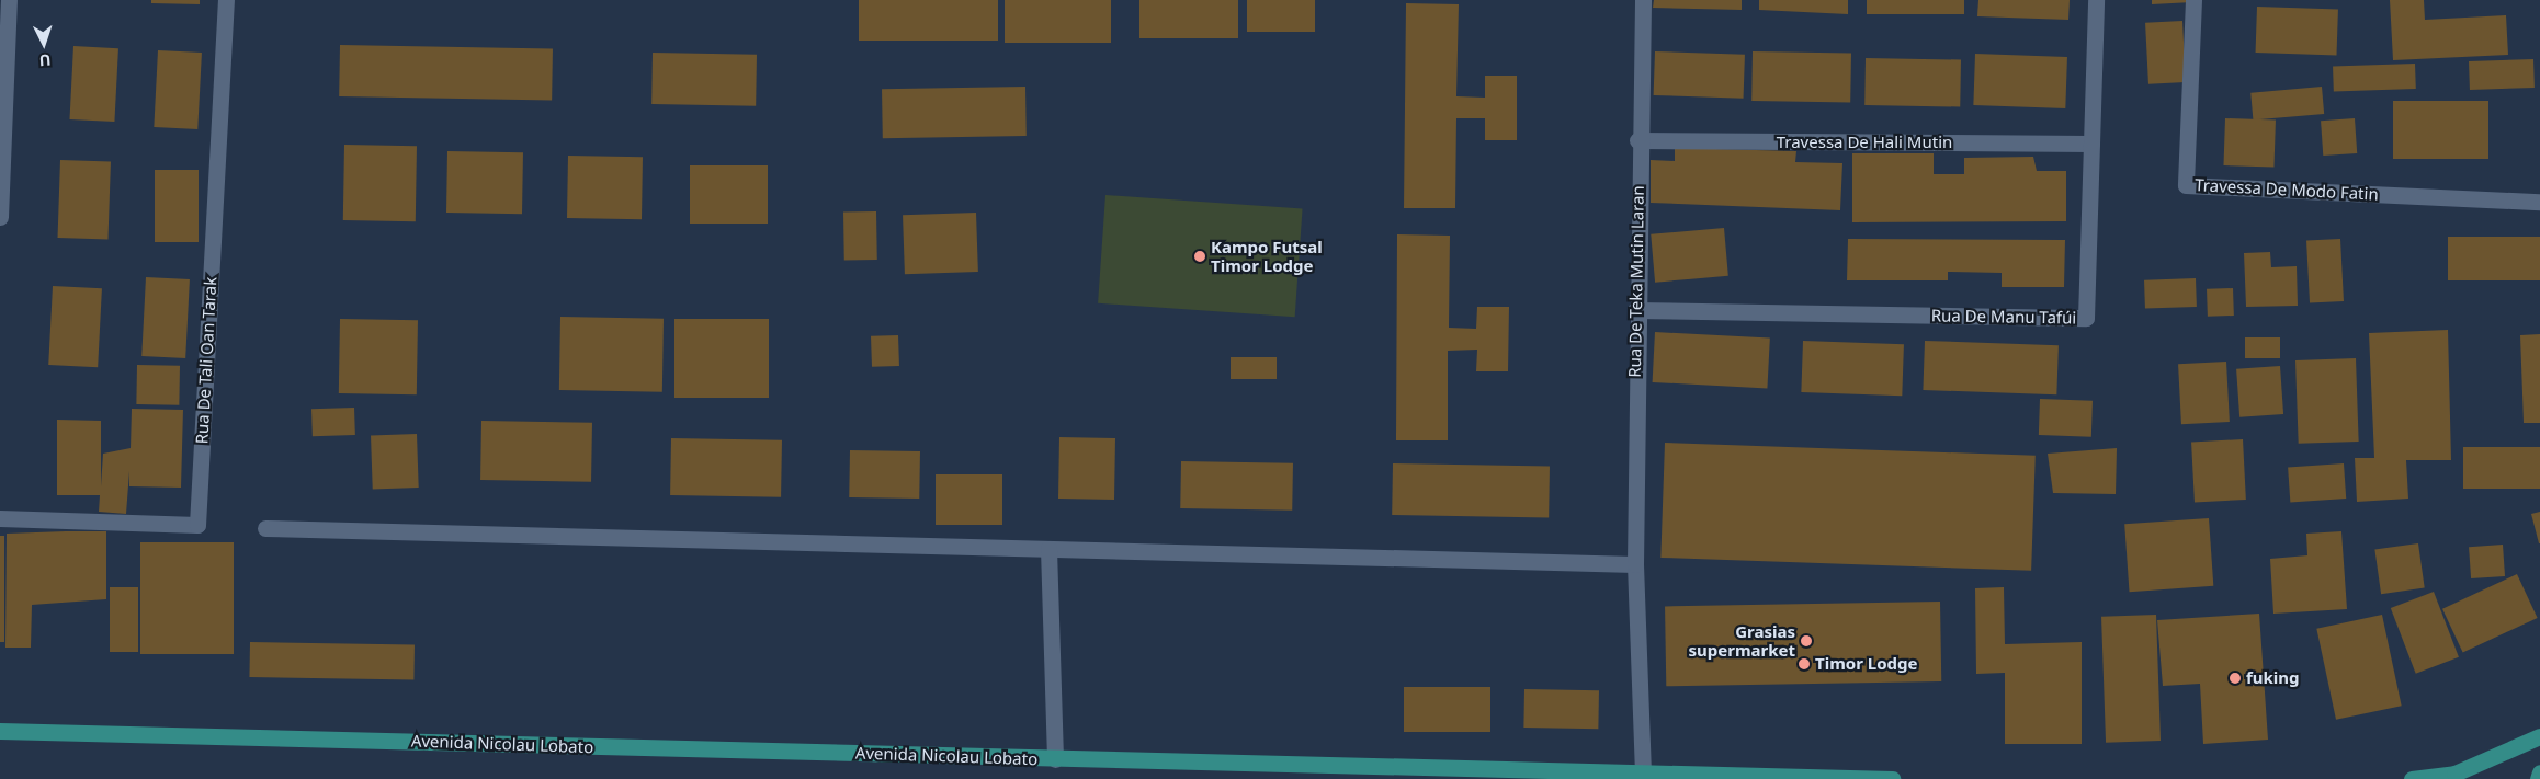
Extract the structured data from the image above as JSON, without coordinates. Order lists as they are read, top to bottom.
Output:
{
  "streets": {
    "main road": ["Avenida Nicolau Lobato"],
    "street": [
      "Travessa De Hali Mutin",
      "Travessa De Modo Fatin",
      "Rua De Teka Mutin Laran",
      "Rua De Manu Tafúi",
      "Rua De Tali Oan Tarak"
    ]
  },
  "crossings": [
    ["Travessa De Hali Mutin", "Rua De Teka Mutin Laran"],
    ["Travessa De Hali Mutin", "Rua De Manu Tafúi"],
    ["Rua De Teka Mutin Laran", "Rua De Manu Tafúi"],
    ["Rua De Teka Mutin Laran", "Avenida Nicolau Lobato"]
  ],
  "places": [
    "Kampo Futsal Timor Lodge",
    "Grasias supermarket",
    "Timor Lodge",
    "fuking"
  ],
  "north": "bottom"
}
